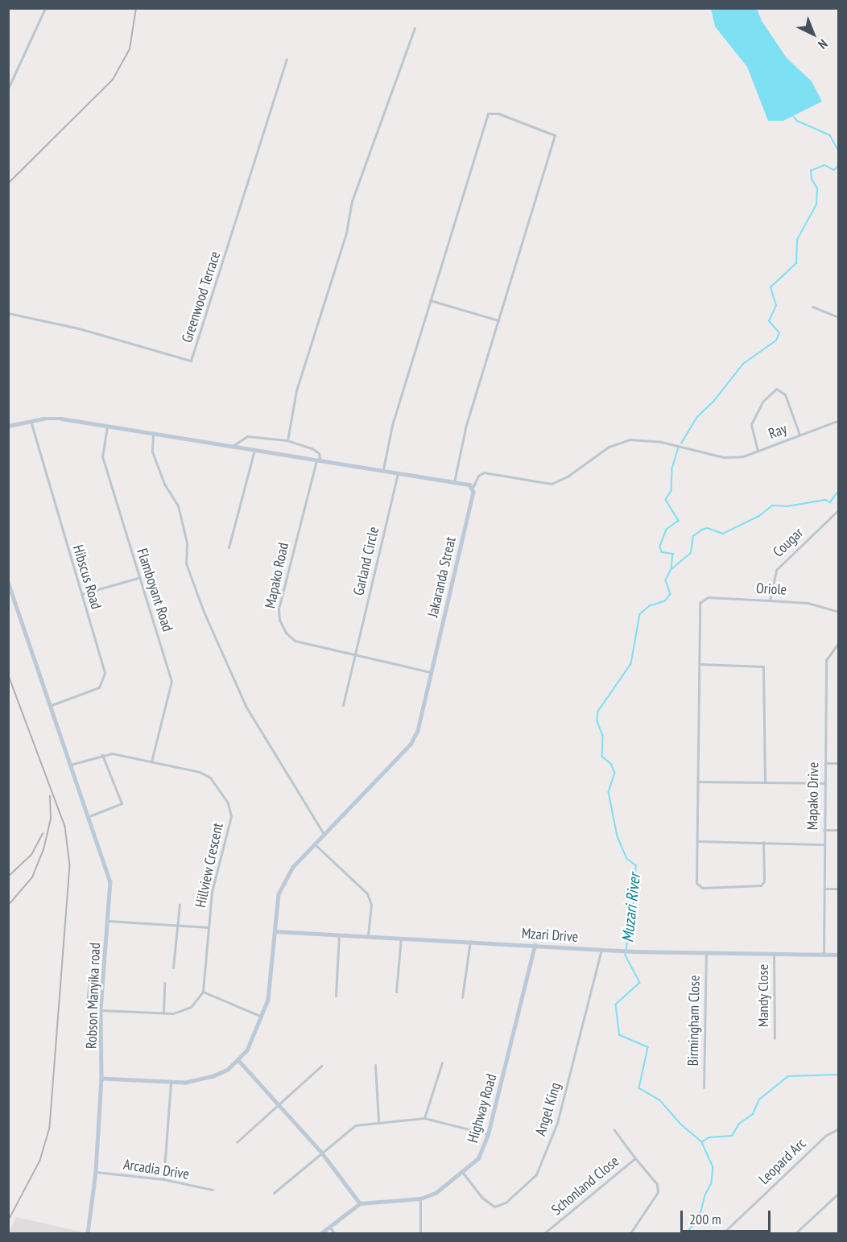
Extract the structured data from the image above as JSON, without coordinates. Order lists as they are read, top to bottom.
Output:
{
  "streets": {
    "street": [
      "Greenwood Terrace",
      "Ray",
      "Cougar",
      "Garland Circle",
      "Mapako Road",
      "Hibscus Road",
      "Jakaranda Streat",
      "Oriole",
      "Flamboyant Road",
      "Mapako Drive",
      "Hillview Crescent",
      "Mzari Drive",
      "Robson Manyika road",
      "Mandy Close",
      "Birmingham Close",
      "Highway Road",
      "Angel King",
      "Leopard Arc",
      "Arcadia Drive",
      "Schonland Close"
    ]
  },
  "crossings": [
    ["Ray", "Jakaranda Streat"],
    ["Cougar", "Oriole"],
    ["Garland Circle", "Mapako Road"],
    ["Mapako Road", "Jakaranda Streat"],
    ["Hibscus Road", "Robson Manyika road"],
    ["Jakaranda Streat", "Mzari Drive"],
    ["Flamboyant Road", "Hillview Crescent"],
    ["Mapako Drive", "Mzari Drive"],
    ["Hillview Crescent", "Robson Manyika road"],
    ["Mzari Drive", "Mandy Close"],
    ["Mzari Drive", "Birmingham Close"],
    ["Mzari Drive", "Highway Road"],
    ["Mzari Drive", "Angel King"],
    ["Robson Manyika road", "Arcadia Drive"],
    ["Highway Road", "Angel King"]
  ],
  "water": ["Muzari River"],
  "scale_bar": "200 m",
  "north": "bottom right"
}
